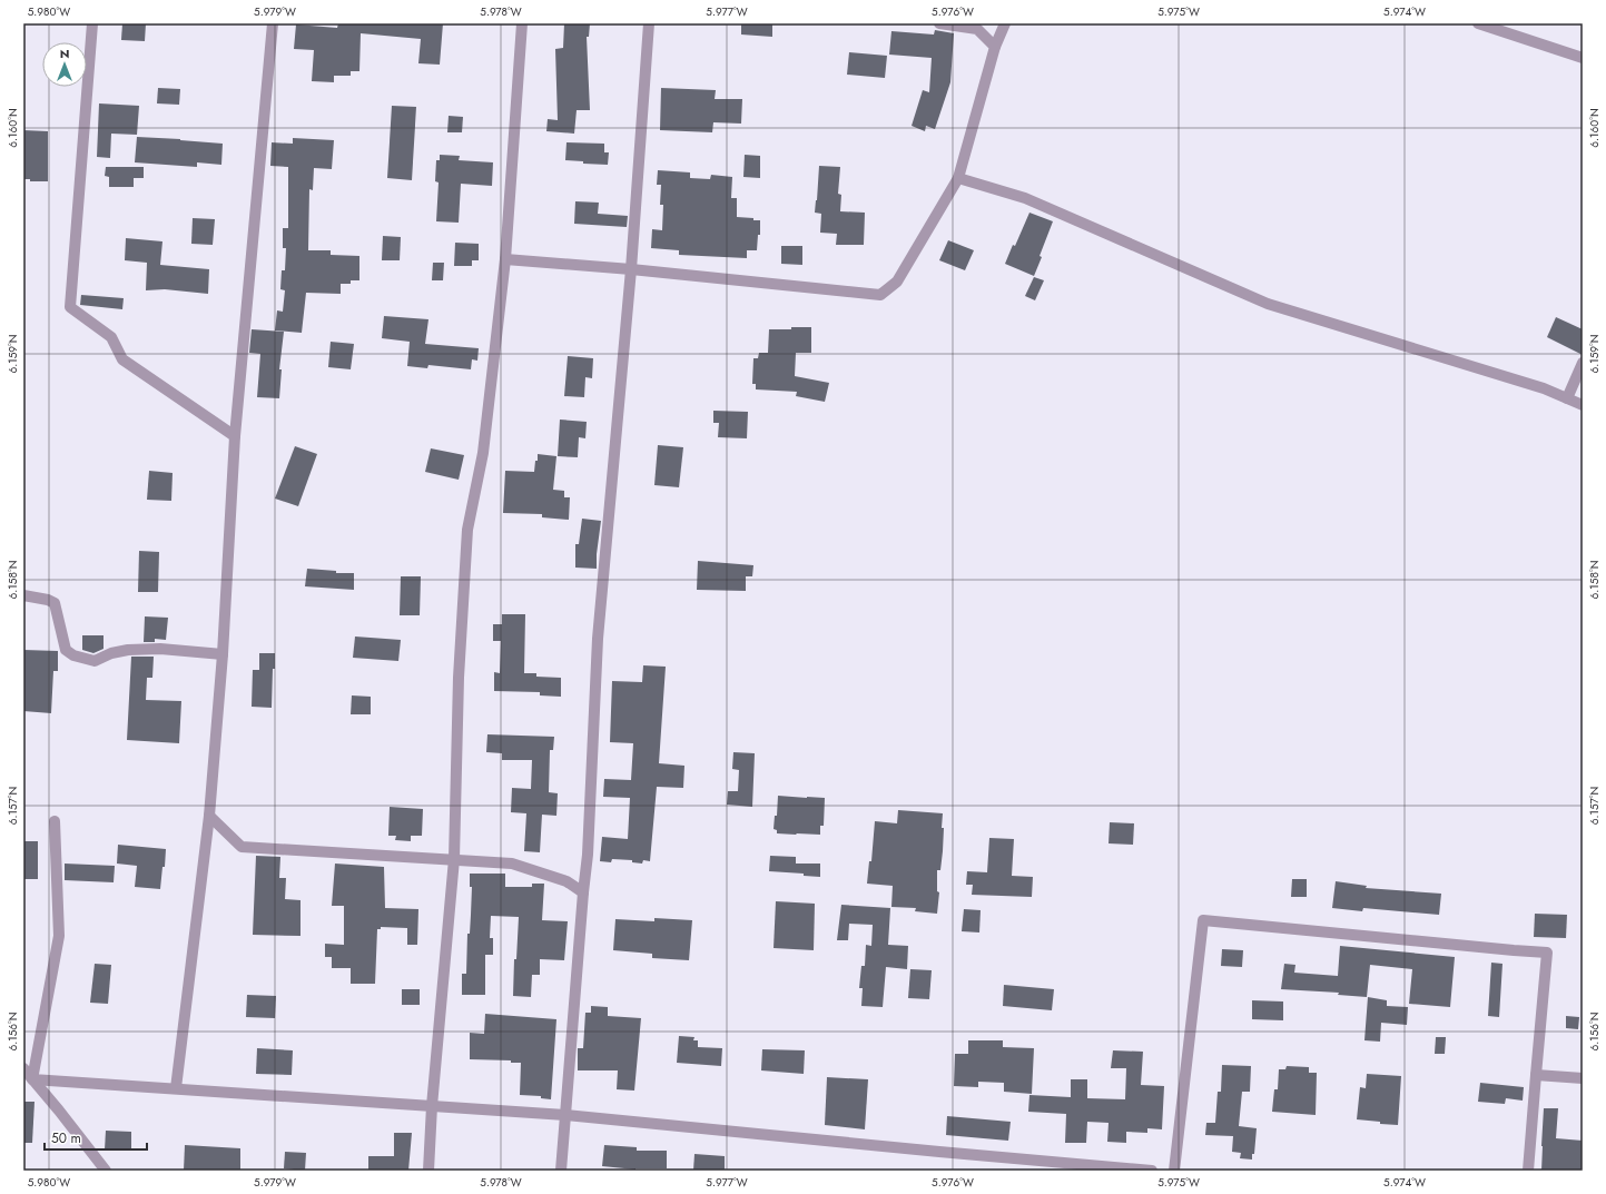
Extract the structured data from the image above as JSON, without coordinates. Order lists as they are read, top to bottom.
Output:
{
  "scale_bar": "50 m",
  "north": "top",
  "coordinates": [
    "5.980°W",
    "5.979°W",
    "5.978°W",
    "5.977°W",
    "5.976°W",
    "5.975°W",
    "5.974°W",
    "6.160°N",
    "6.159°N",
    "6.158°N",
    "6.157°N",
    "6.156°N"
  ]
}
